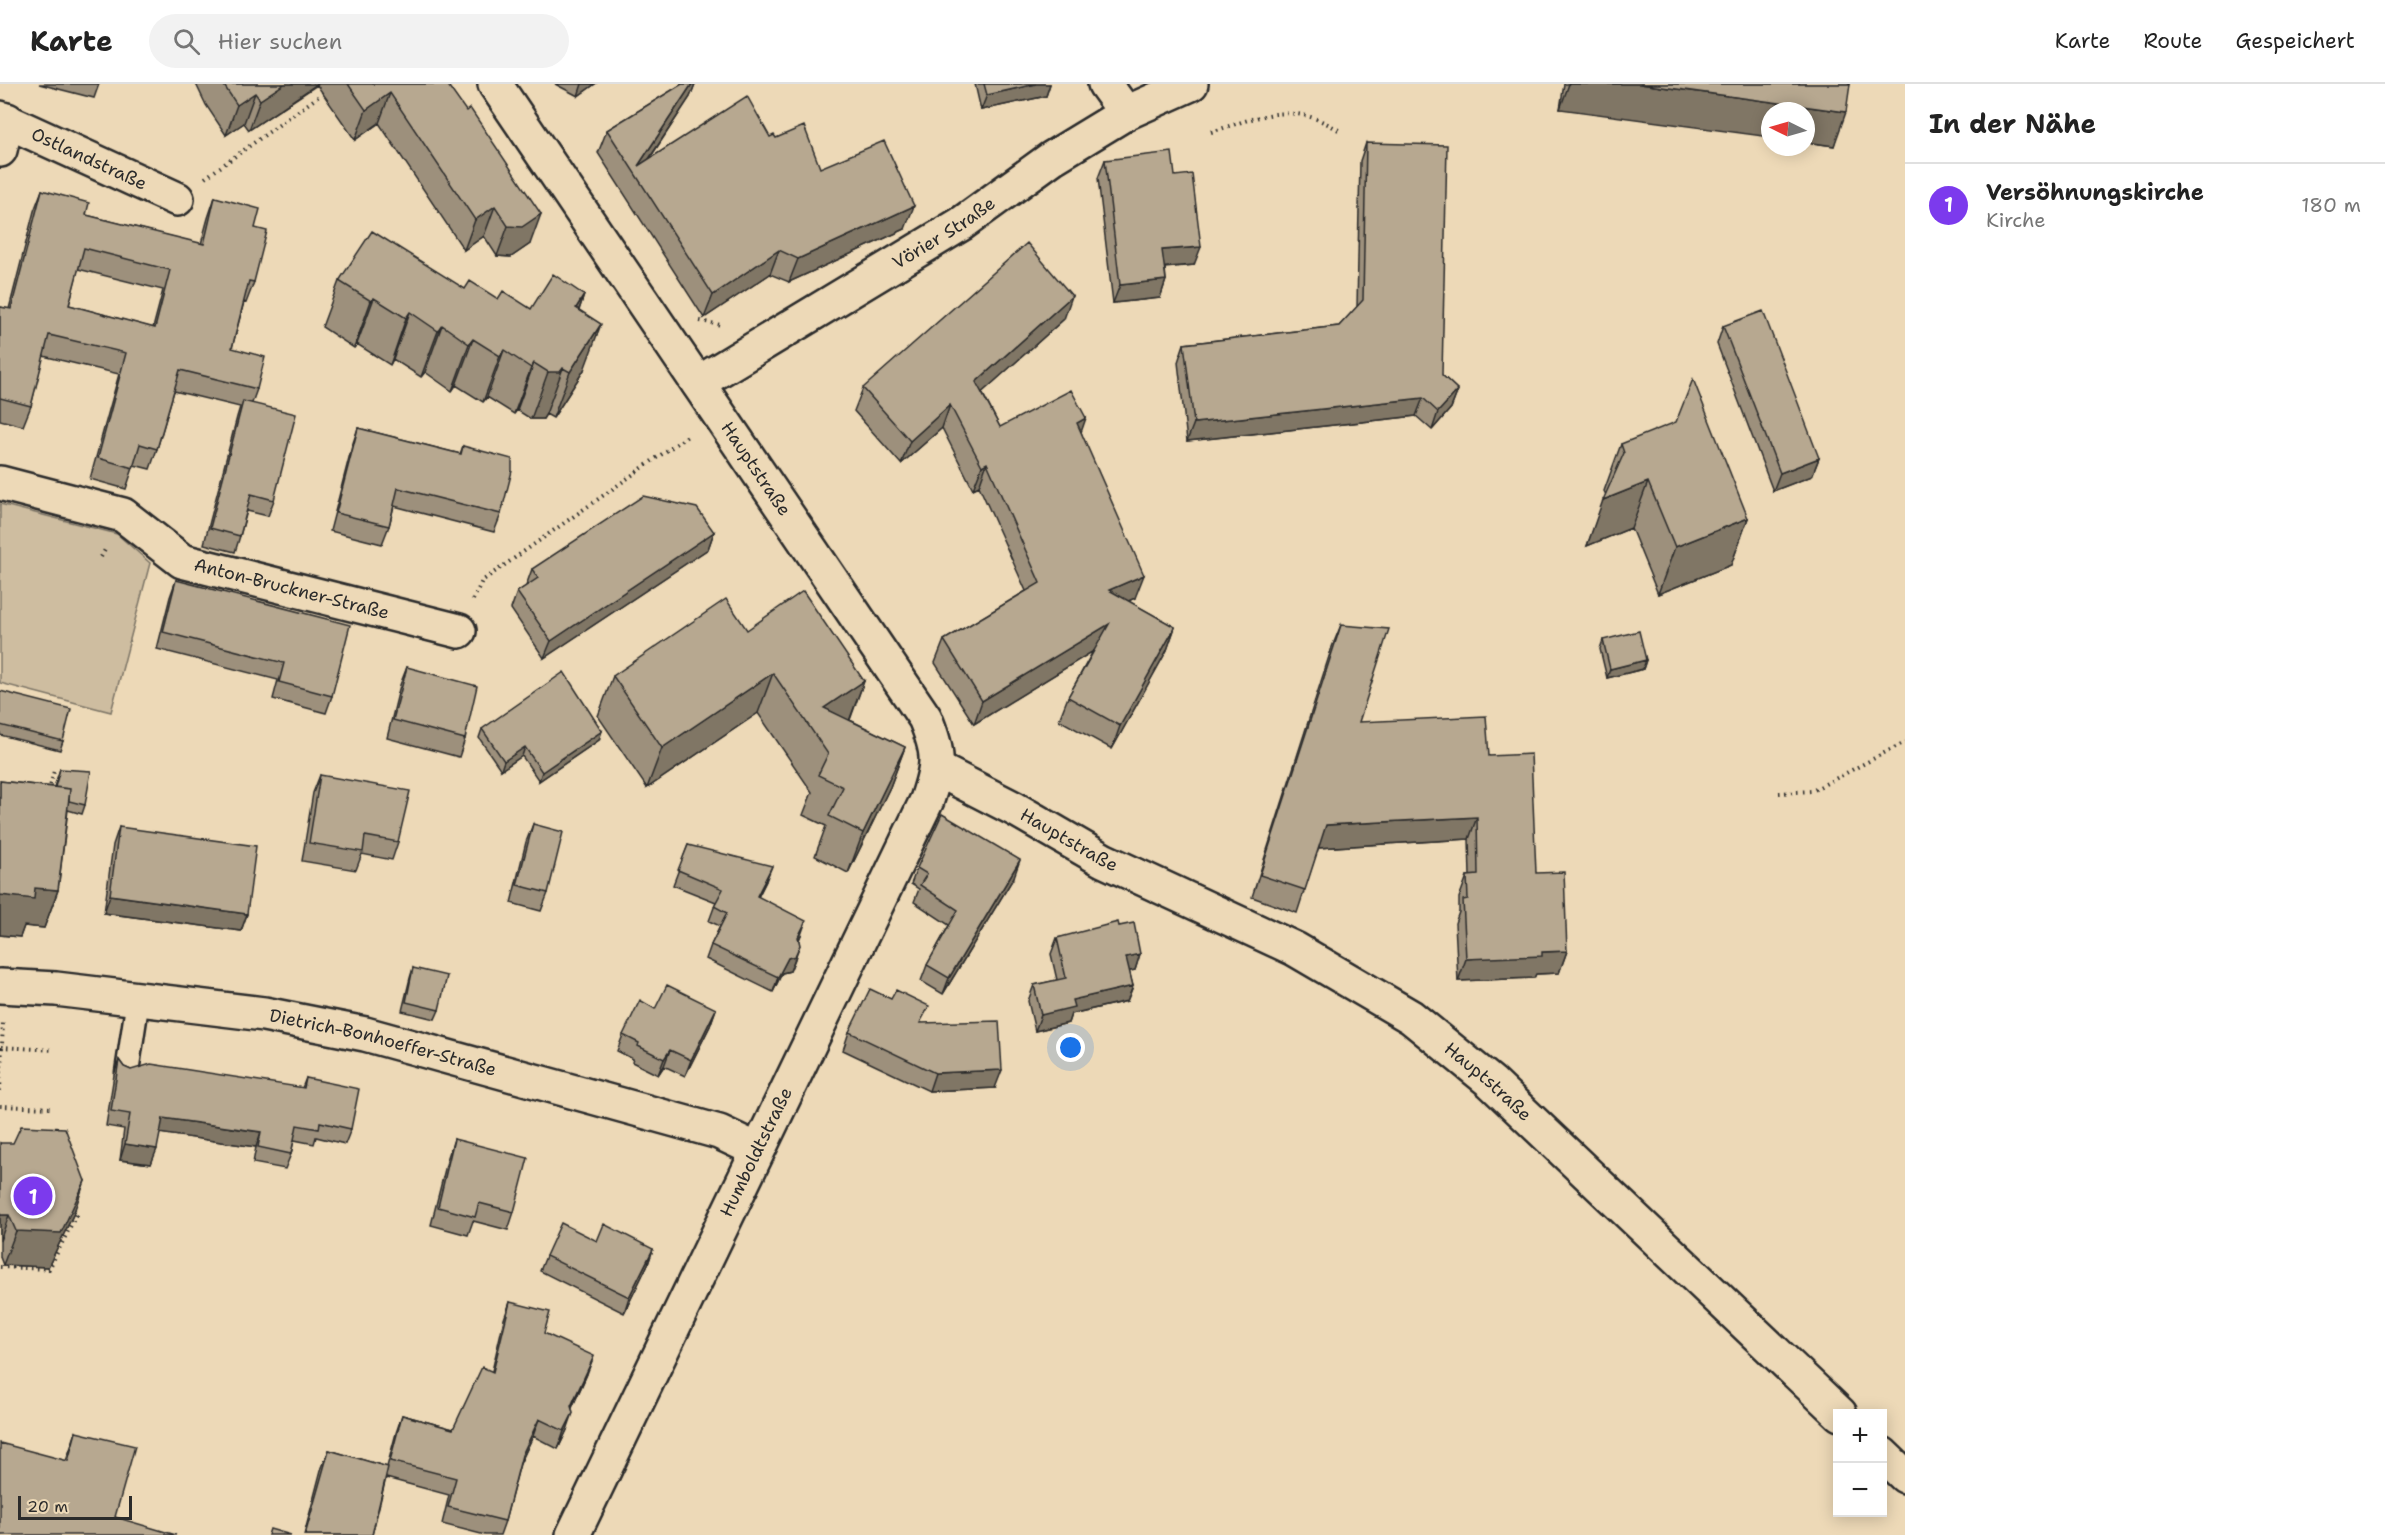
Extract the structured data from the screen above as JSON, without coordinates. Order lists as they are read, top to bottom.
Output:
{
  "streets": {
    "street": [
      "Ostlandstraße",
      "Vörier Straße",
      "Hauptstraße",
      "Anton-Bruckner-Straße",
      "Dietrich-Bonhoeffer-Straße",
      "Humboldtstraße"
    ]
  },
  "crossings": [
    ["Vörier Straße", "Hauptstraße"],
    ["Hauptstraße", "Humboldtstraße"],
    ["Dietrich-Bonhoeffer-Straße", "Humboldtstraße"]
  ],
  "scale_bar": "20 m",
  "north": "left",
  "page": {
    "header": "Karte",
    "search": "Hier suchen",
    "nav": ["Karte", "Route", "Gespeichert"],
    "heading": "In der Nähe",
    "list": [
      {
        "mark": "1",
        "name": "Versöhnungskirche",
        "note": "Kirche",
        "value": "180 m"
      }
    ],
    "pins": "1",
    "map_buttons": ["+", "−"],
    "scale": "20 m"
  }
}
